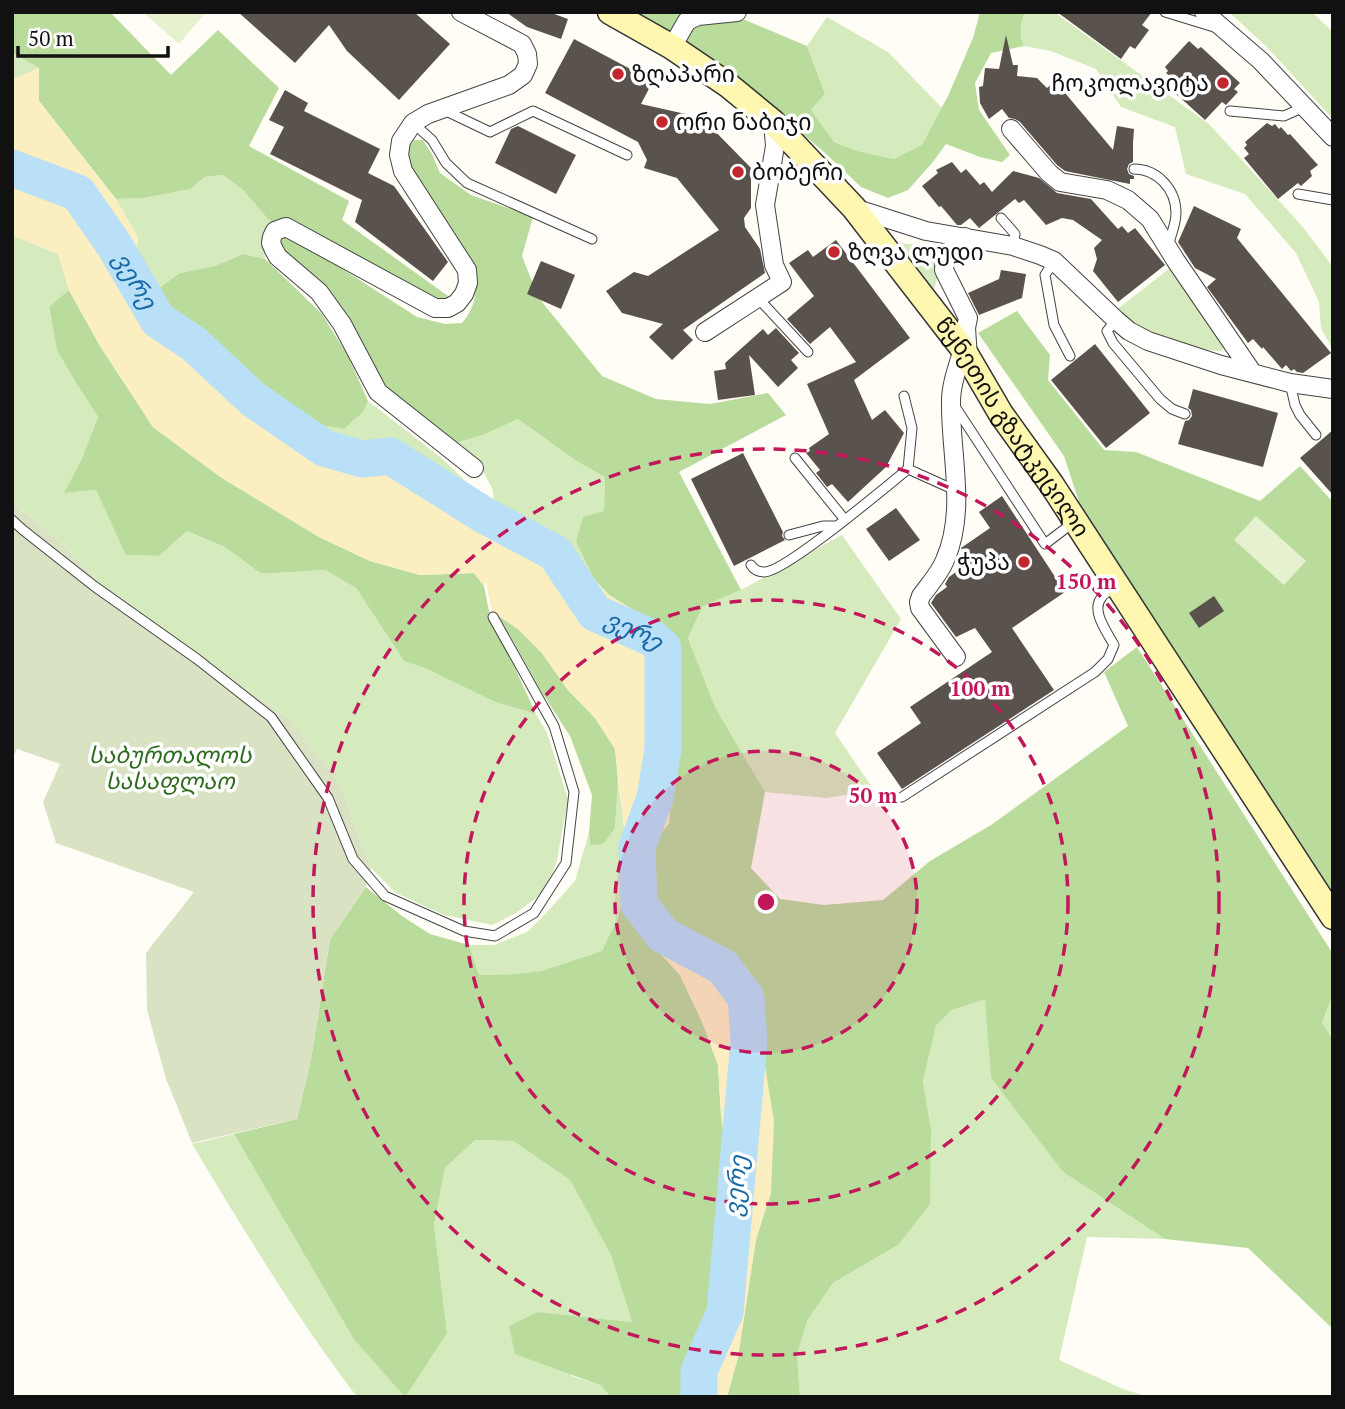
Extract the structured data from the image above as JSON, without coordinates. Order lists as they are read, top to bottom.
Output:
{
  "streets": {
    "main road": ["წყნეთის გზატკეცილი"]
  },
  "water": ["ვერე"],
  "parks": ["საბურთალოს სასაფლაო"],
  "places": [
    "ზღაპარი",
    "ჩოკოლავიტა",
    "ორი ნაბიჯი",
    "ბობერი",
    "ზღვა ლუდი",
    "ჭუპა"
  ],
  "scale_bar": "50 m",
  "rings": ["150 m", "100 m", "50 m"]
}
